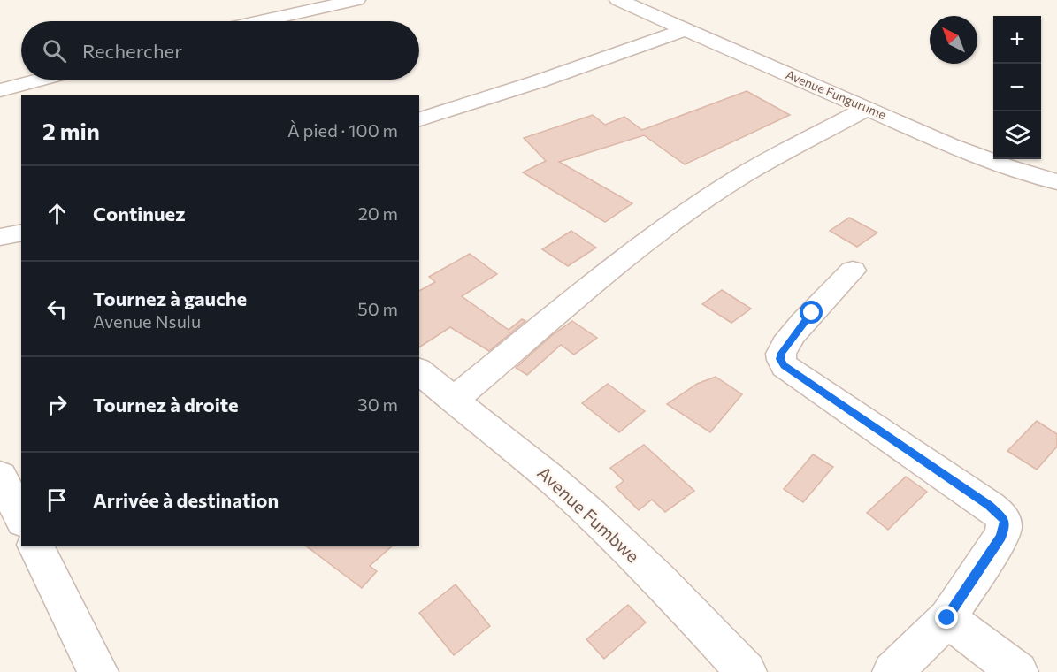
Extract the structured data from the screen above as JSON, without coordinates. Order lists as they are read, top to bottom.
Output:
{
  "streets": {
    "street": ["Avenue Fungurume", "Avenue Fumbwe"]
  },
  "north": "top left",
  "page": {
    "map_buttons": ["+", "−"],
    "search": "Rechercher",
    "heading": ["2 min", "À pied · 100 m"],
    "list": [
      ["Continuez", "20 m"],
      ["Tournez à gauche", "Avenue Nsulu", "50 m"],
      ["Tournez à droite", "30 m"],
      "Arrivée à destination"
    ]
  }
}
